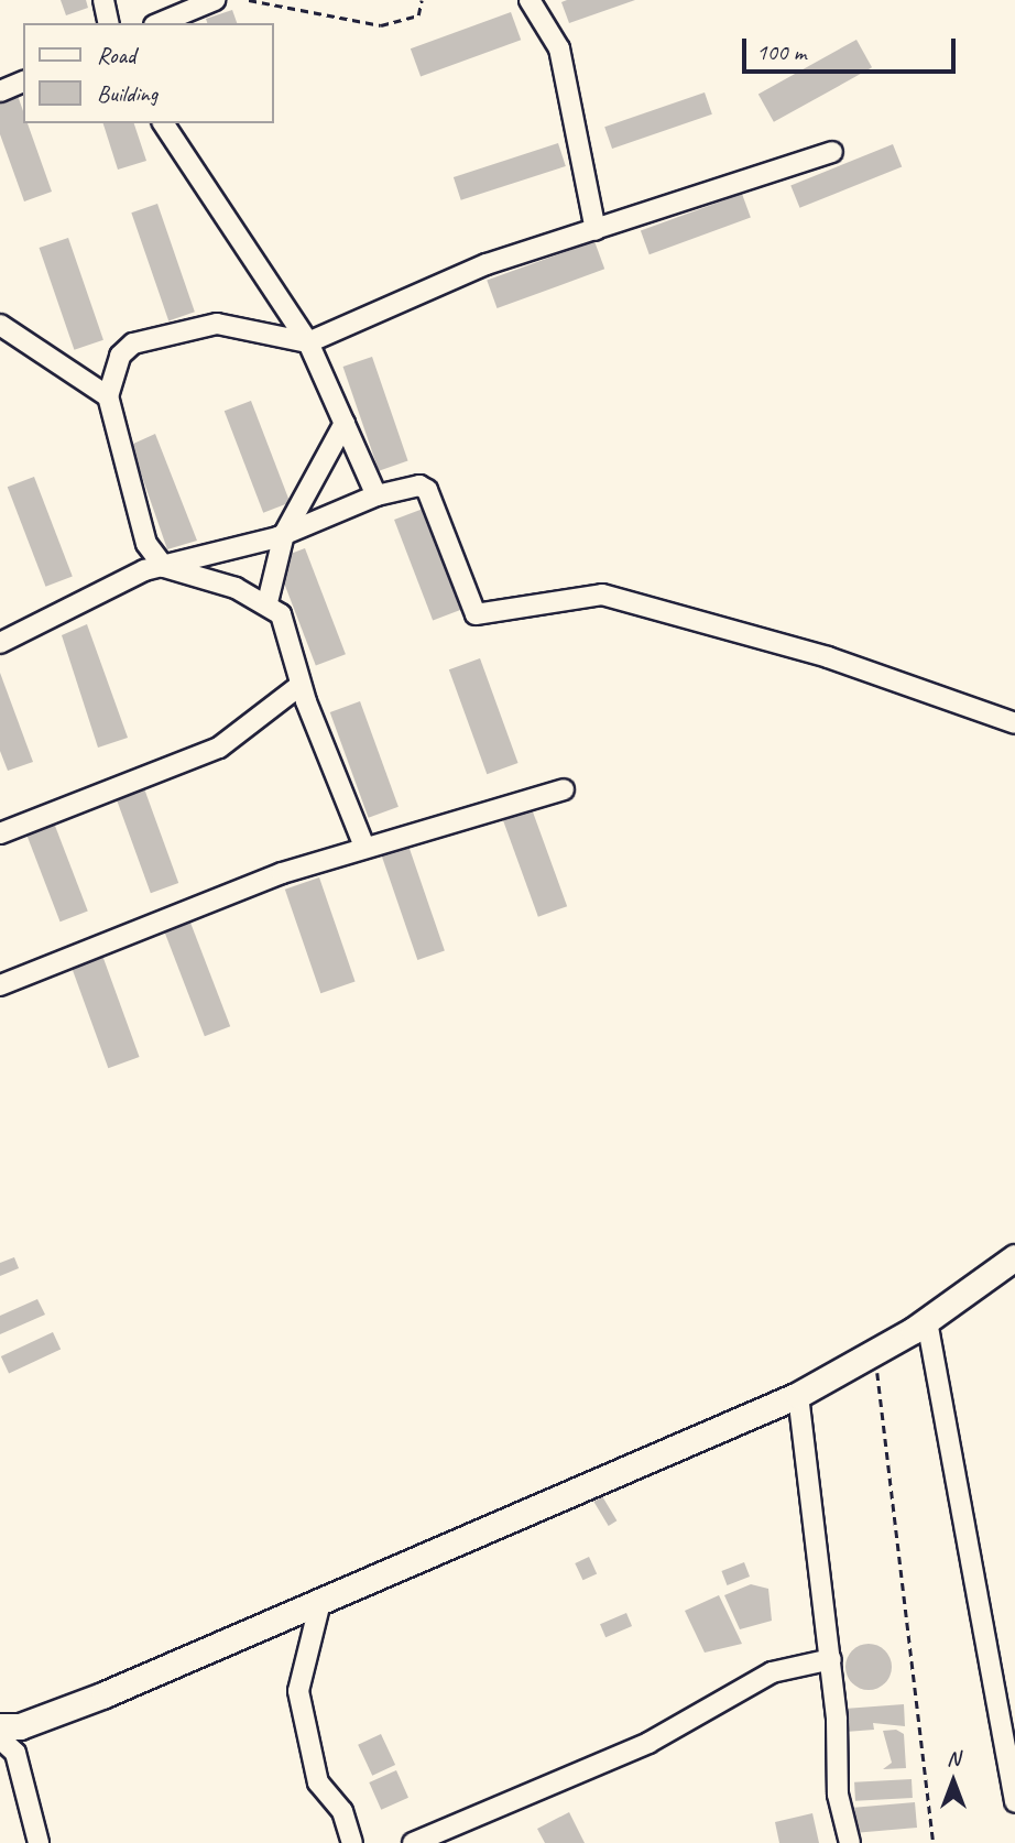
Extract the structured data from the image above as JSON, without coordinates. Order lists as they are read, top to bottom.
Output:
{
  "legend": ["Road", "Building"],
  "scale_bar": "100 m",
  "north": "top"
}
